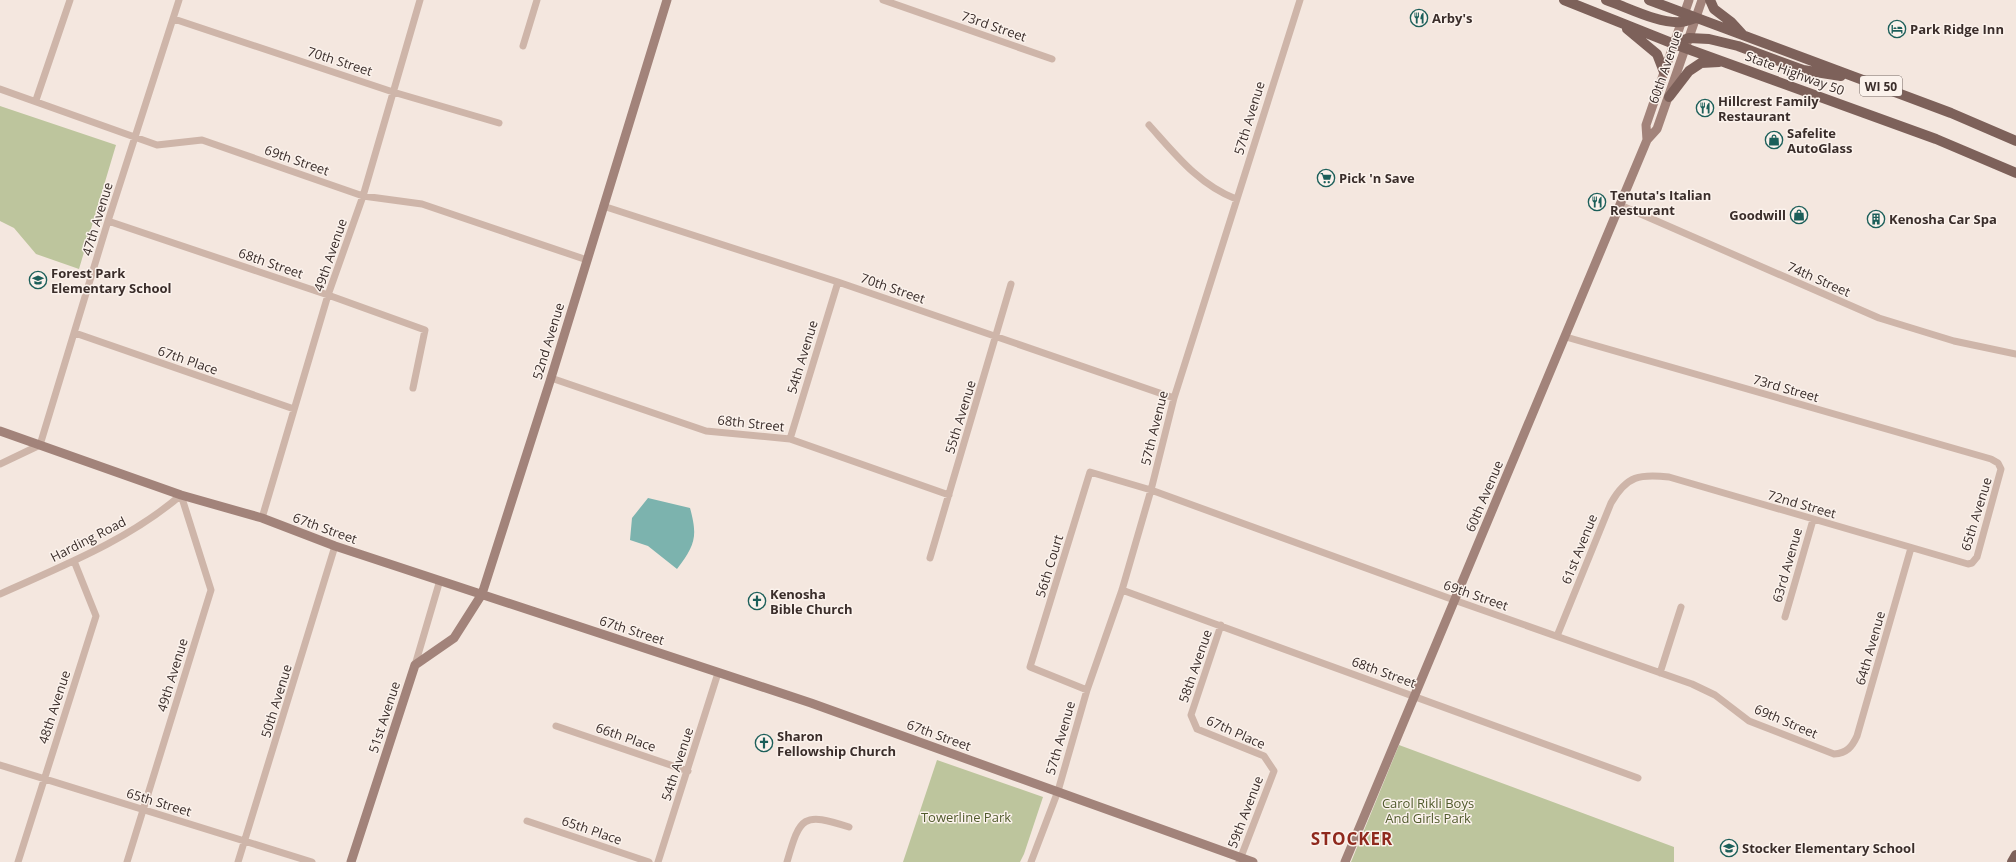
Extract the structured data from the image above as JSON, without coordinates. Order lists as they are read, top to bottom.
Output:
{
  "streets": {
    "main road": ["State Highway 50", "WI 50"],
    "street": [
      "73rd Street",
      "70th Street",
      "60th Avenue",
      "57th Avenue",
      "69th Street",
      "47th Avenue",
      "49th Avenue",
      "68th Street",
      "74th Street",
      "52nd Avenue",
      "54th Avenue",
      "67th Place",
      "55th Avenue",
      "72nd Street",
      "65th Avenue",
      "67th Street",
      "Harding Road",
      "61st Avenue",
      "63rd Avenue",
      "56th Court",
      "64th Avenue",
      "58th Avenue",
      "50th Avenue",
      "48th Avenue",
      "51st Avenue",
      "66th Place",
      "65th Street",
      "59th Avenue",
      "65th Place"
    ]
  },
  "crossings": [
    ["73rd Street", "60th Avenue"],
    ["73rd Street", "65th Avenue"],
    ["70th Street", "57th Avenue"],
    ["70th Street", "47th Avenue"],
    ["70th Street", "49th Avenue"],
    ["70th Street", "52nd Avenue"],
    ["70th Street", "54th Avenue"],
    ["70th Street", "55th Avenue"],
    ["60th Avenue", "State Highway 50"],
    ["60th Avenue", "69th Street"],
    ["60th Avenue", "68th Street"],
    ["60th Avenue", "74th Street"],
    ["57th Avenue", "69th Street"],
    ["57th Avenue", "68th Street"],
    ["57th Avenue", "67th Street"],
    ["57th Avenue", "56th Court"],
    ["69th Street", "47th Avenue"],
    ["69th Street", "49th Avenue"],
    ["69th Street", "52nd Avenue"],
    ["69th Street", "61st Avenue"],
    ["69th Street", "56th Court"],
    ["69th Street", "64th Avenue"],
    ["47th Avenue", "68th Street"],
    ["47th Avenue", "67th Place"],
    ["47th Avenue", "67th Street"],
    ["49th Avenue", "68th Street"],
    ["49th Avenue", "67th Place"],
    ["49th Avenue", "67th Street"],
    ["49th Avenue", "Harding Road"],
    ["49th Avenue", "65th Street"],
    ["68th Street", "52nd Avenue"],
    ["68th Street", "54th Avenue"],
    ["68th Street", "55th Avenue"],
    ["68th Street", "58th Avenue"],
    ["52nd Avenue", "67th Street"],
    ["52nd Avenue", "51st Avenue"],
    ["54th Avenue", "67th Street"],
    ["54th Avenue", "66th Place"],
    ["67th Place", "58th Avenue"],
    ["67th Place", "59th Avenue"],
    ["72nd Street", "65th Avenue"],
    ["72nd Street", "61st Avenue"],
    ["72nd Street", "63rd Avenue"],
    ["72nd Street", "64th Avenue"],
    ["67th Street", "Harding Road"],
    ["67th Street", "50th Avenue"],
    ["67th Street", "51st Avenue"],
    ["67th Street", "59th Avenue"],
    ["Harding Road", "48th Avenue"],
    ["50th Avenue", "65th Street"],
    ["48th Avenue", "65th Street"]
  ],
  "districts": ["STOCKER"],
  "parks": ["Carol Rikli Boys And Girls Park", "Towerline Park"],
  "places": {
    "restaurant": ["Arby's", "Hillcrest Family Restaurant", "Tenuta's Italian Resturant"],
    "hotel": ["Park Ridge Inn"],
    "shop": ["Safelite AutoGlass", "Goodwill"],
    "supermarket": ["Pick 'n Save"],
    "building": ["Kenosha Car Spa"],
    "school or university": ["Forest Park Elementary School", "Stocker Elementary School"],
    "church": ["Kenosha Bible Church", "Sharon Fellowship Church"]
  }
}
